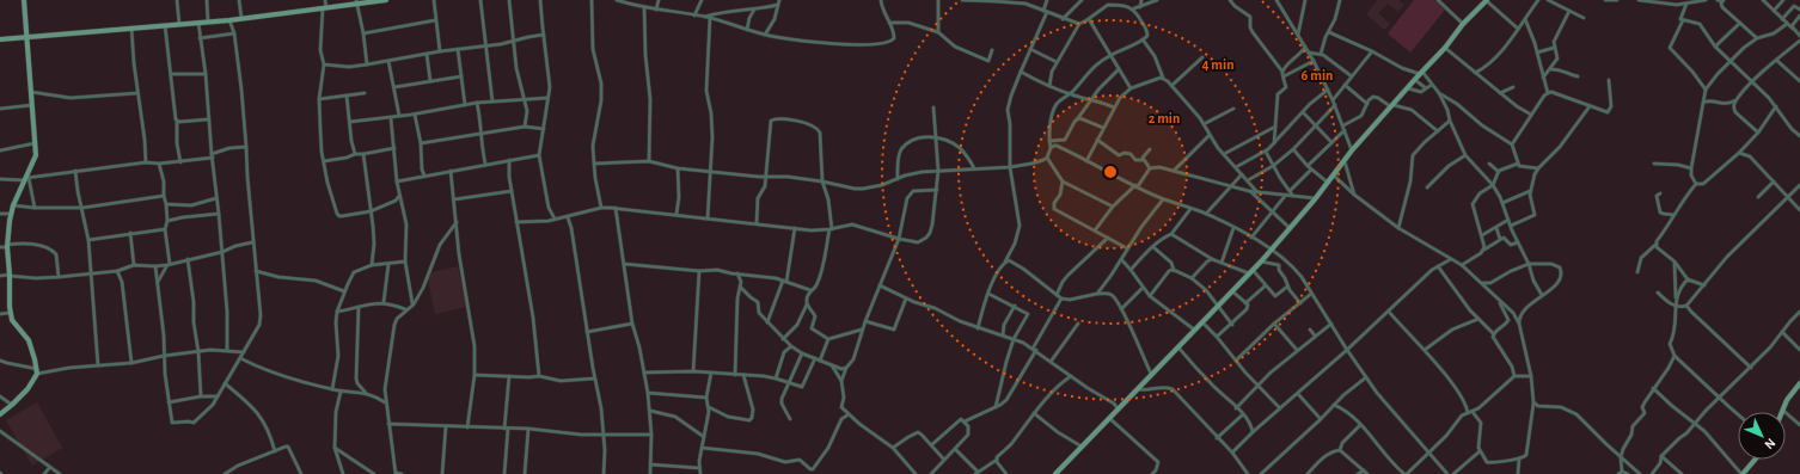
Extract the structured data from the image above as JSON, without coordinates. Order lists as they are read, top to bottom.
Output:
{
  "north": "bottom right",
  "rings": ["4 min", "6 min", "2 min"]
}
